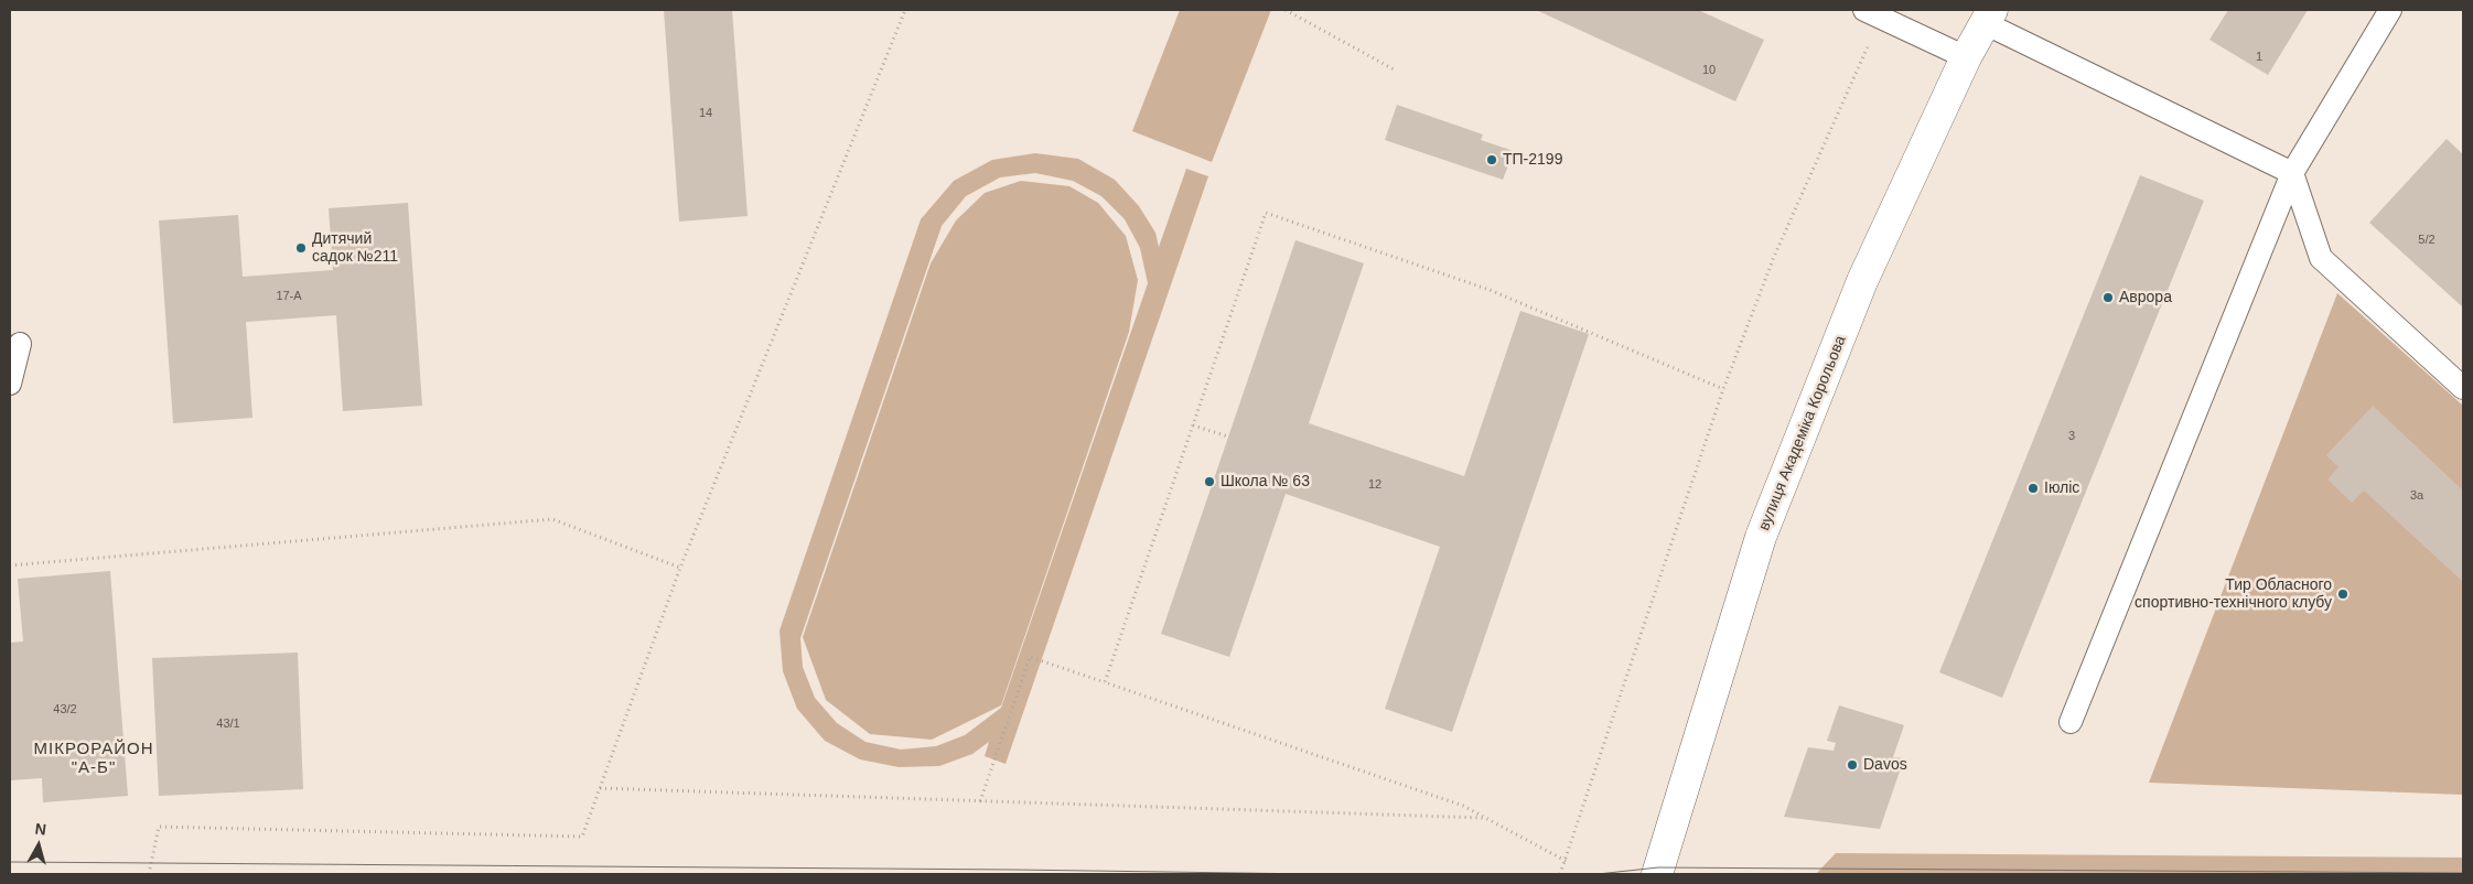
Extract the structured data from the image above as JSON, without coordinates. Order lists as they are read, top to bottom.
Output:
{
  "streets": {
    "main road": ["вулиця Академіка Корольова"]
  },
  "districts": ["МІКРОРАЙОН \"А-Б\""],
  "places": [
    "ТП-2199",
    "Дитячий садок №211",
    "Аврора",
    "Школа № 63",
    "Іюліс",
    "Тир Обласного спортивно-технічного клубу",
    "Davos"
  ],
  "house_numbers": [
    "1",
    "10",
    "14",
    "5/2",
    "17-А",
    "3",
    "12",
    "3а",
    "43/2",
    "43/1"
  ],
  "north": "top"
}
